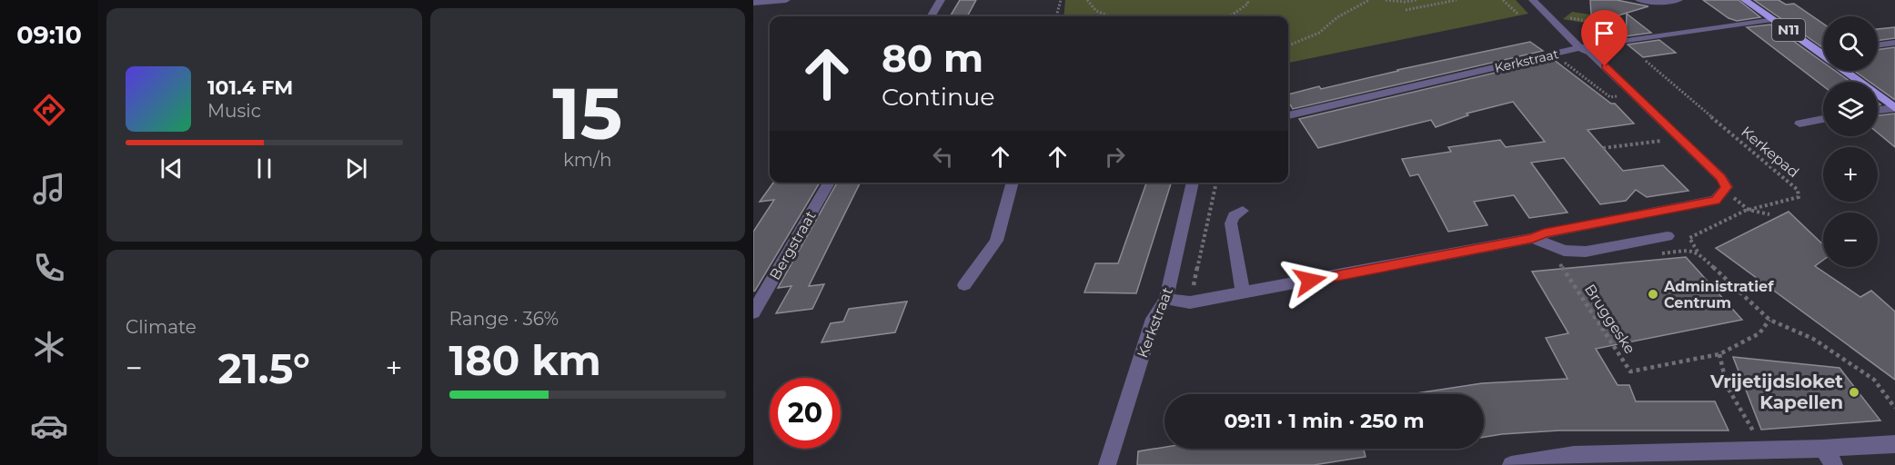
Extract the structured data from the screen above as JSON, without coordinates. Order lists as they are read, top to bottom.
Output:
{
  "streets": {
    "main road": ["N11"],
    "street": ["Kerkstraat", "Bergstraat"],
    "path": ["Kerkepad", "Bruggeske"]
  },
  "crossings": [
    ["N11", "Kerkstraat"]
  ],
  "places": ["Administratief Centrum", "Vrijetijdsloket Kapellen"],
  "page": {
    "tabs": "09:10",
    "tile": [
      ["15", "km/h"],
      "Climate",
      ["Range · 36%", "180 km"]
    ],
    "map_buttons": ["+", "−"],
    "turn": ["80 m", "Continue"],
    "song": ["101.4 FM", "Music"],
    "heat": ["−", "21.5°", "+"],
    "limit": "20",
    "trip": "09:11 · 1 min · 250 m"
  }
}
